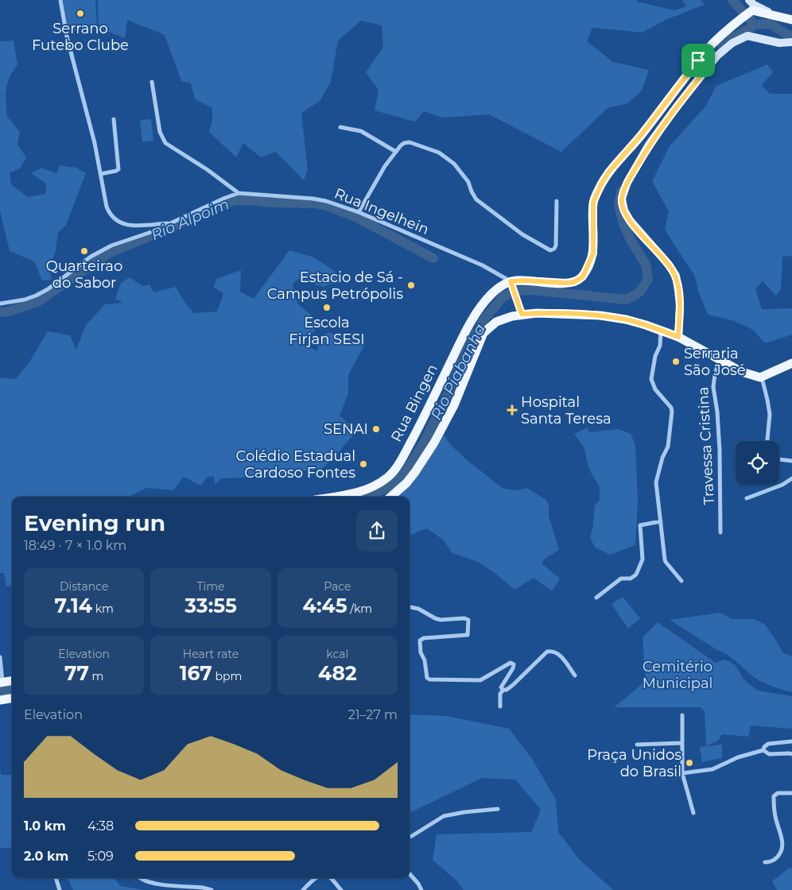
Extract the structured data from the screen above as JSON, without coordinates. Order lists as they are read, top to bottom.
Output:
{
  "streets": {
    "main road": ["Rua Bingen"],
    "street": ["Rua Ingelhein", "Travessa Cristina"]
  },
  "crossings": [
    ["Rua Ingelhein", "Rua Bingen"]
  ],
  "water": ["Rio Alpoim", "Rio Piabanha"],
  "parks": ["Cemitério Municipal"],
  "places": {
    "other": [
      "Serrano Futebo Clube",
      "Quarteirao do Sabor",
      "Estacio de Sá - Campus Petrópolis",
      "Escola Firjan SESI",
      "Serraria São José",
      "SENAI",
      "Colédio Estadual Cardoso Fontes",
      "Praça Unidos do Brasil"
    ],
    "health": ["Hospital Santa Teresa"]
  },
  "page": {
    "heading": ["Evening run", "18:49 · 7 × 1.0 km"],
    "stats": [
      ["Distance", "7.14 km"],
      ["Time", "33:55"],
      ["Pace", "4:45 /km"],
      ["Elevation", "77 m"],
      ["Heart rate", "167 bpm"],
      ["kcal", "482"]
    ],
    "chart": ["Elevation", "21–27 m"],
    "list": [
      {
        "name": "1.0 km",
        "note": "4:38"
      },
      {
        "name": "2.0 km",
        "note": "5:09"
      }
    ]
  }
}
